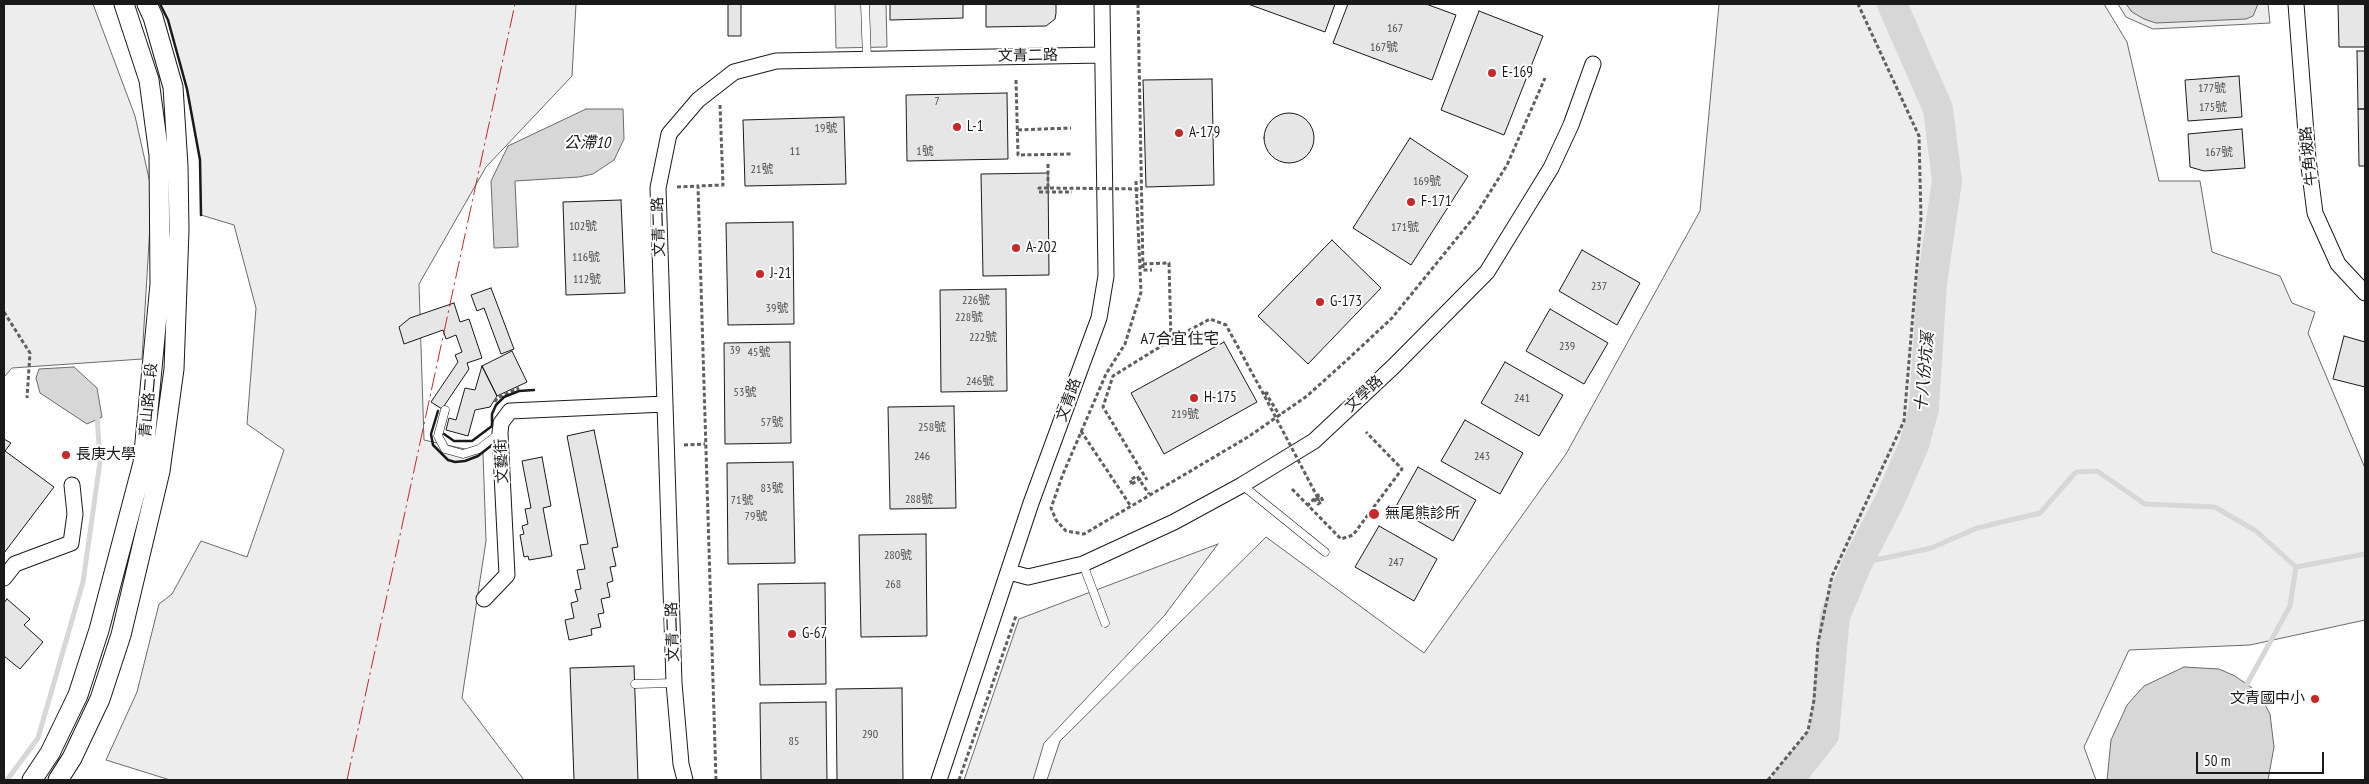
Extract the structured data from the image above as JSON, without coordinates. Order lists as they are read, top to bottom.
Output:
{
  "streets": {
    "street": [
      "文青二路",
      "牛角坡路",
      "文學路",
      "青山路二段",
      "文青路",
      "文藝街"
    ]
  },
  "crossings": [
    ["文青二路", "文青路"],
    ["文青二路", "文藝街"],
    ["文學路", "文青路"]
  ],
  "districts": ["A7合宜住宅"],
  "water": ["公滯10", "十八份坑溪"],
  "places": [
    "E-169",
    "L-1",
    "A-179",
    "F-171",
    "A-202",
    "J-21",
    "G-173",
    "H-175",
    "長庚大學",
    "無尾熊診所",
    "G-67",
    "文青國中小"
  ],
  "house_numbers": [
    "167",
    "167號",
    "177號",
    "7",
    "175號",
    "19號",
    "11",
    "1號",
    "167號",
    "21號",
    "169號",
    "102號",
    "171號",
    "116號",
    "112號",
    "237",
    "226號",
    "39號",
    "228號",
    "222號",
    "239",
    "39",
    "45號",
    "246號",
    "53號",
    "241",
    "219號",
    "57號",
    "258號",
    "246",
    "243",
    "83號",
    "288號",
    "71號",
    "79號",
    "280號",
    "247",
    "268",
    "290",
    "85"
  ],
  "scale_bar": "50 m"
}
